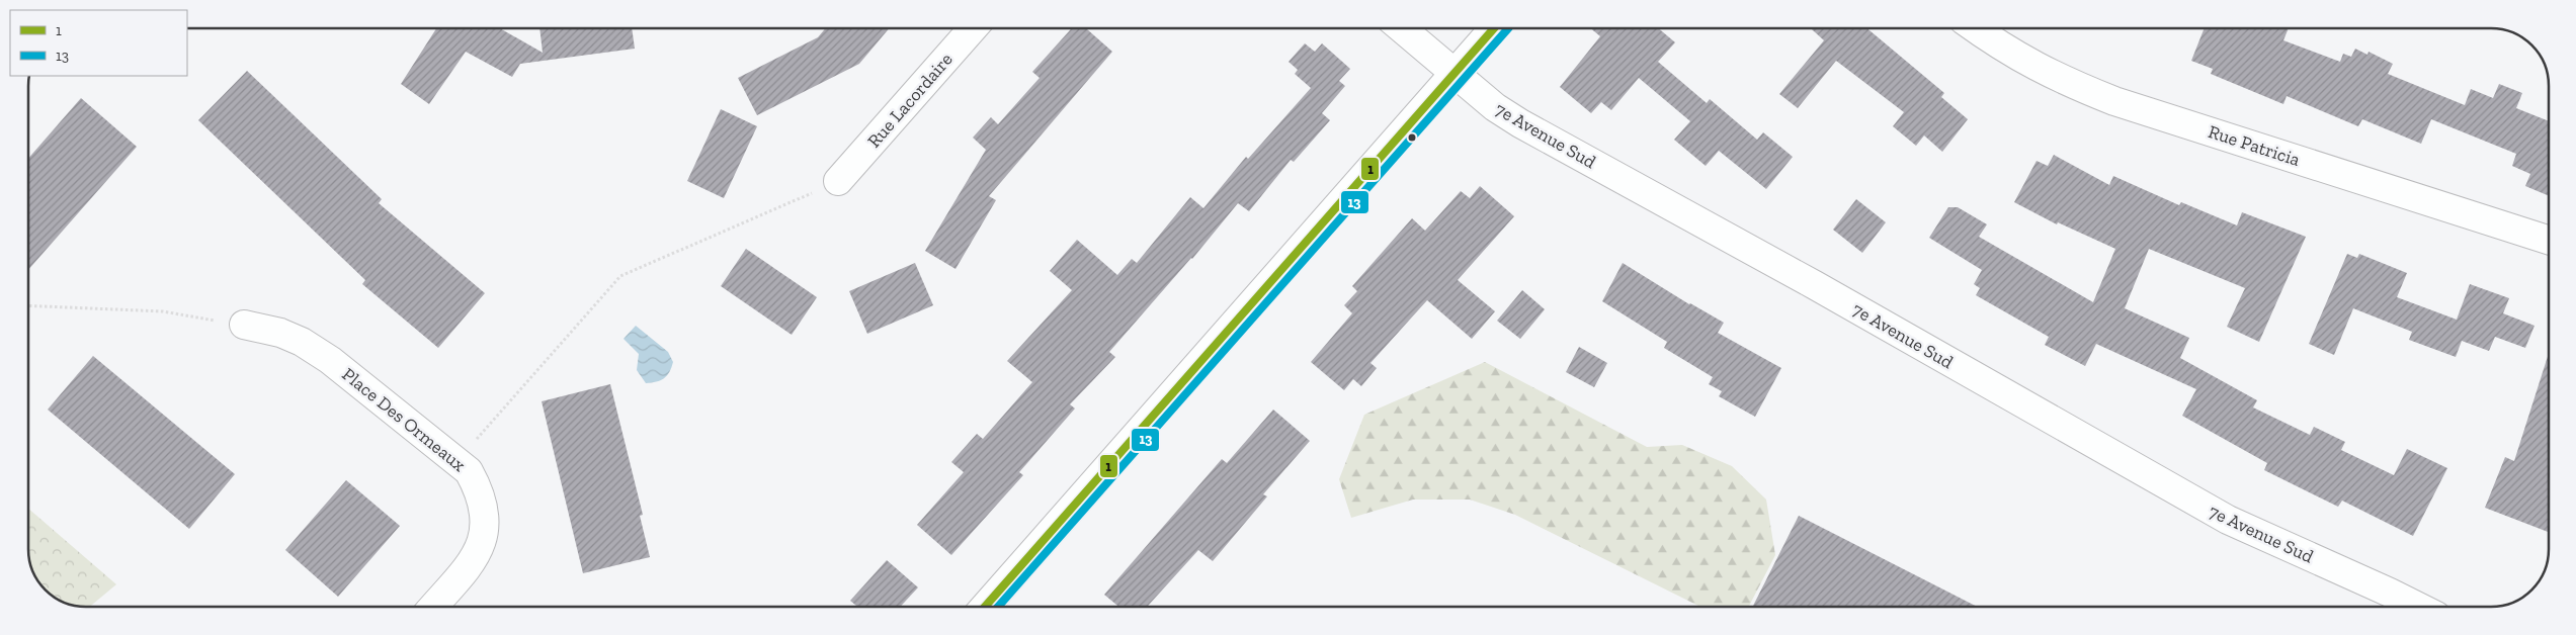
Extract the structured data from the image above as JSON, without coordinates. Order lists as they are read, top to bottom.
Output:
{
  "streets": {
    "street": [
      "Rue Lacordaire",
      "7e Avenue Sud",
      "Rue Patricia",
      "Place Des Ormeaux"
    ]
  },
  "lines": ["transit line 1", "transit line 13"],
  "legend": ["1", "13"]
}
